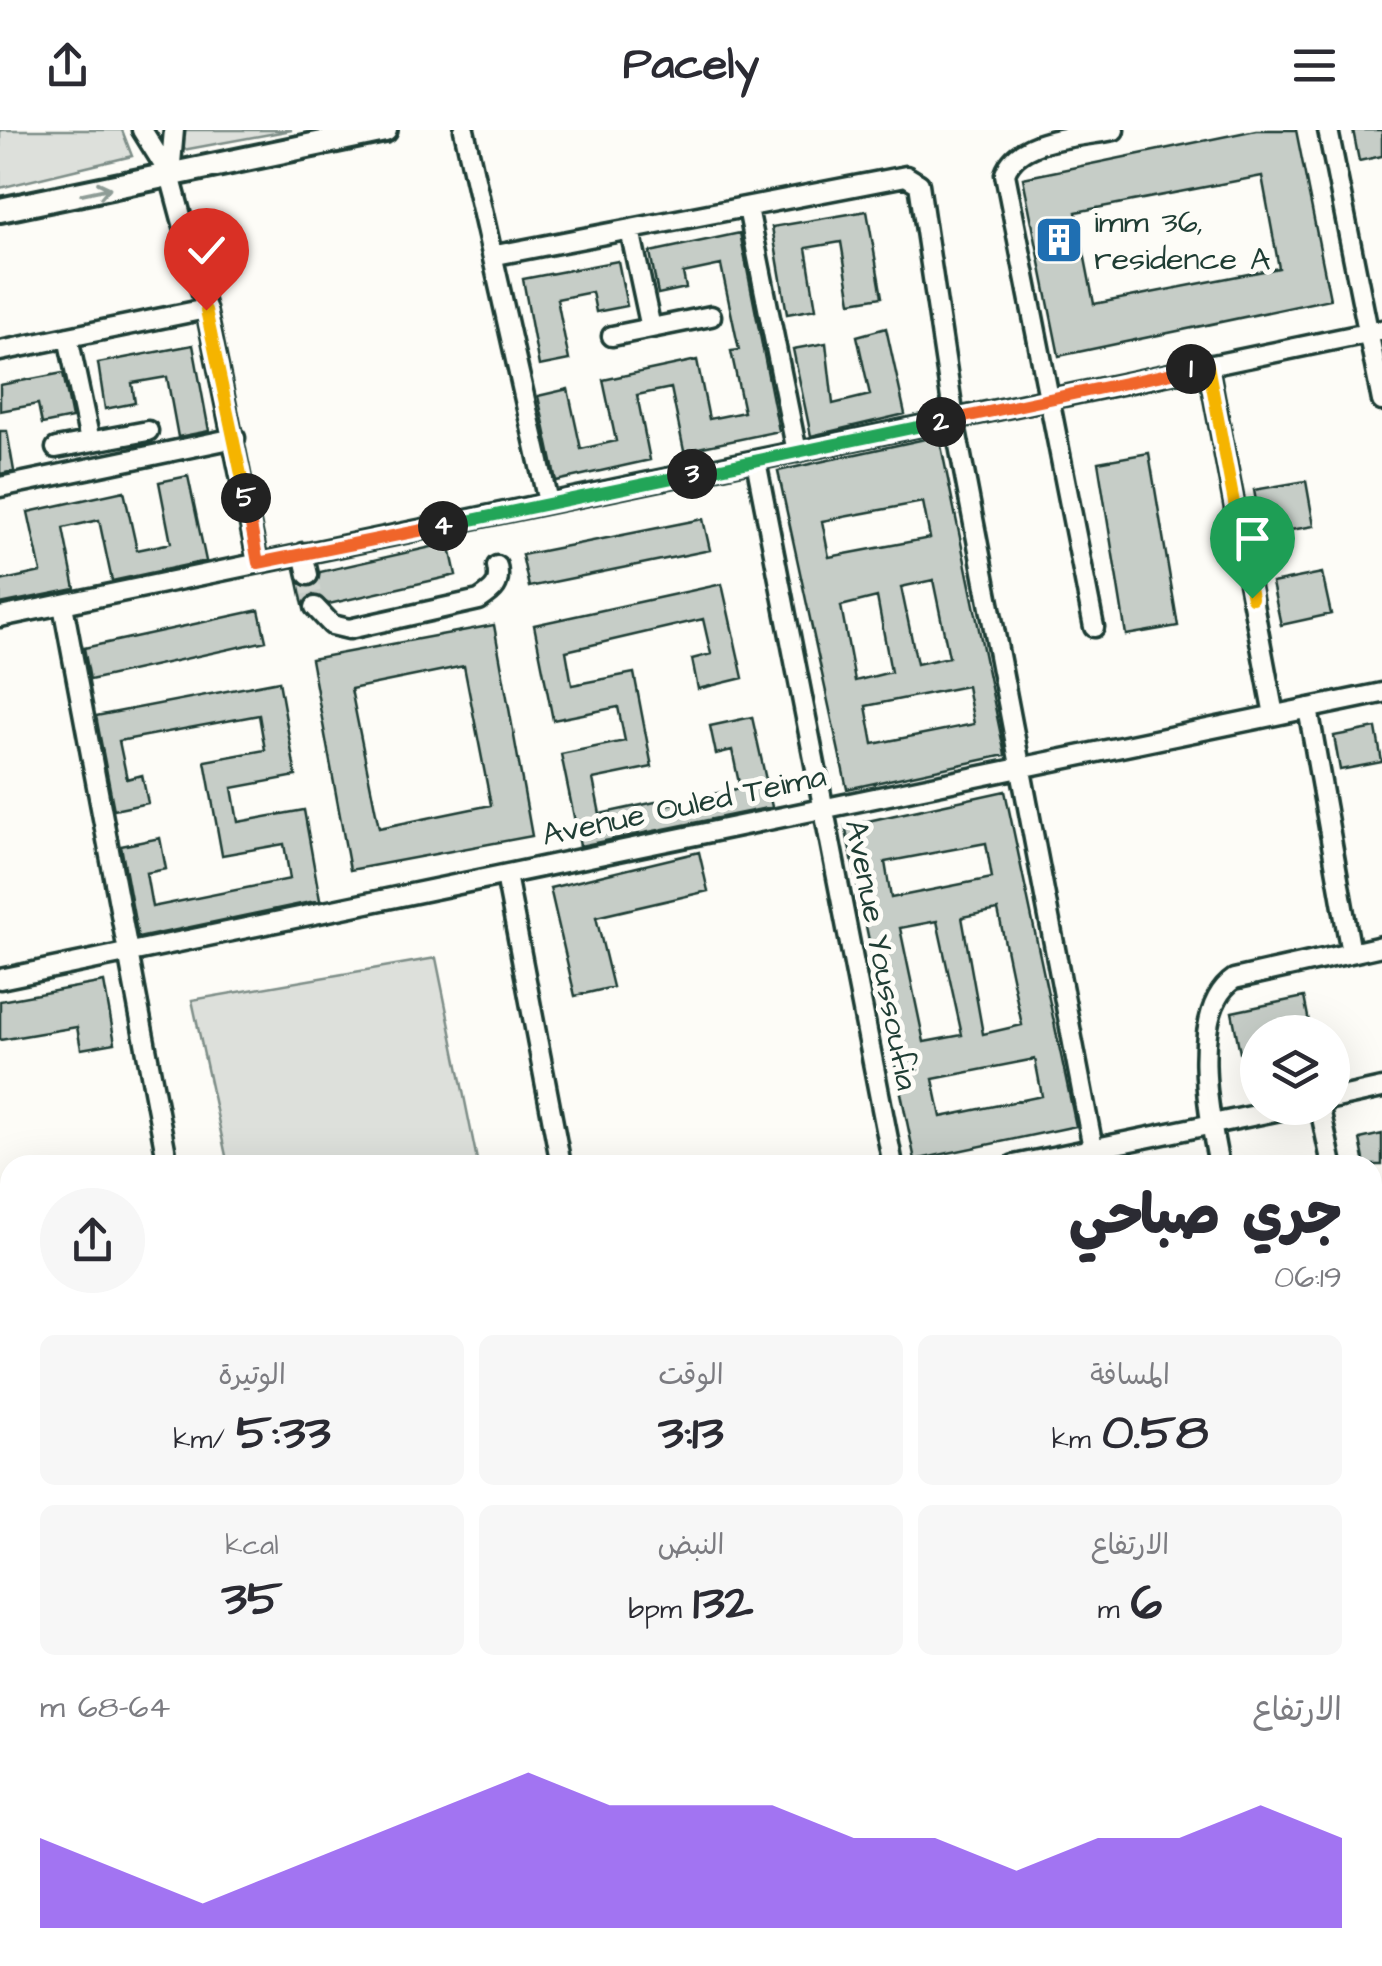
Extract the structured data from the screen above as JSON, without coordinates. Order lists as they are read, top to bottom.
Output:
{
  "streets": {
    "street": ["Avenue Ouled Teima", "Avenue Youssoufia"]
  },
  "crossings": [
    ["Avenue Ouled Teima", "Avenue Youssoufia"]
  ],
  "places": {
    "building": ["imm 36, residence A"]
  },
  "page": {
    "header": "Pacely",
    "pins": [
      "1",
      "2",
      "3",
      "5",
      "4"
    ],
    "heading": ["جري صباحي", "06:19"],
    "stats": [
      ["المسافة", "0.58 km"],
      ["الوقت", "3:13"],
      ["الوتيرة", "5:33 /km"],
      ["الارتفاع", "6 m"],
      ["النبض", "132 bpm"],
      ["kcal", "35"]
    ],
    "chart": ["الارتفاع", "64–68 m"]
  }
}
